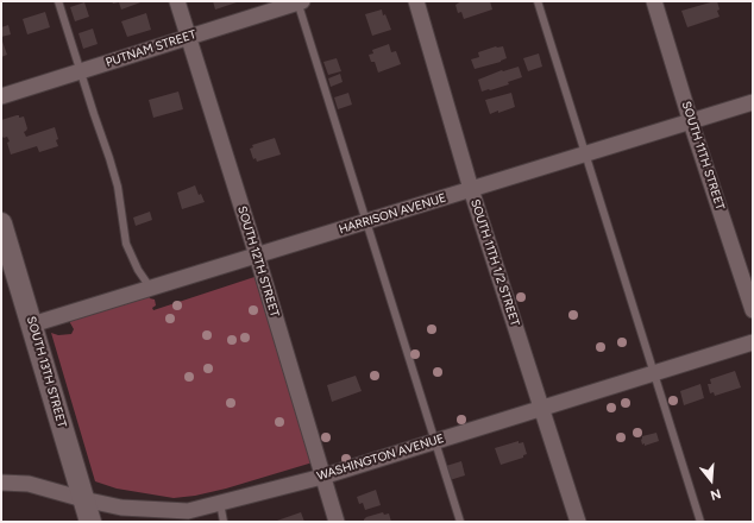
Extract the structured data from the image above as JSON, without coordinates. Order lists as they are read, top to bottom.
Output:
{
  "streets": {
    "main road": ["SOUTH 13TH STREET"],
    "street": [
      "PUTNAM STREET",
      "SOUTH 11TH STREET",
      "HARRISON AVENUE",
      "SOUTH 12TH STREET",
      "SOUTH 11TH 1/2 STREET",
      "WASHINGTON AVENUE"
    ]
  },
  "crossings": [
    ["PUTNAM STREET", "SOUTH 12TH STREET"],
    ["SOUTH 11TH STREET", "HARRISON AVENUE"],
    ["HARRISON AVENUE", "SOUTH 12TH STREET"],
    ["HARRISON AVENUE", "SOUTH 11TH 1/2 STREET"],
    ["HARRISON AVENUE", "SOUTH 13TH STREET"],
    ["SOUTH 12TH STREET", "WASHINGTON AVENUE"],
    ["SOUTH 11TH 1/2 STREET", "WASHINGTON AVENUE"],
    ["SOUTH 13TH STREET", "WASHINGTON AVENUE"]
  ],
  "north": "bottom"
}
